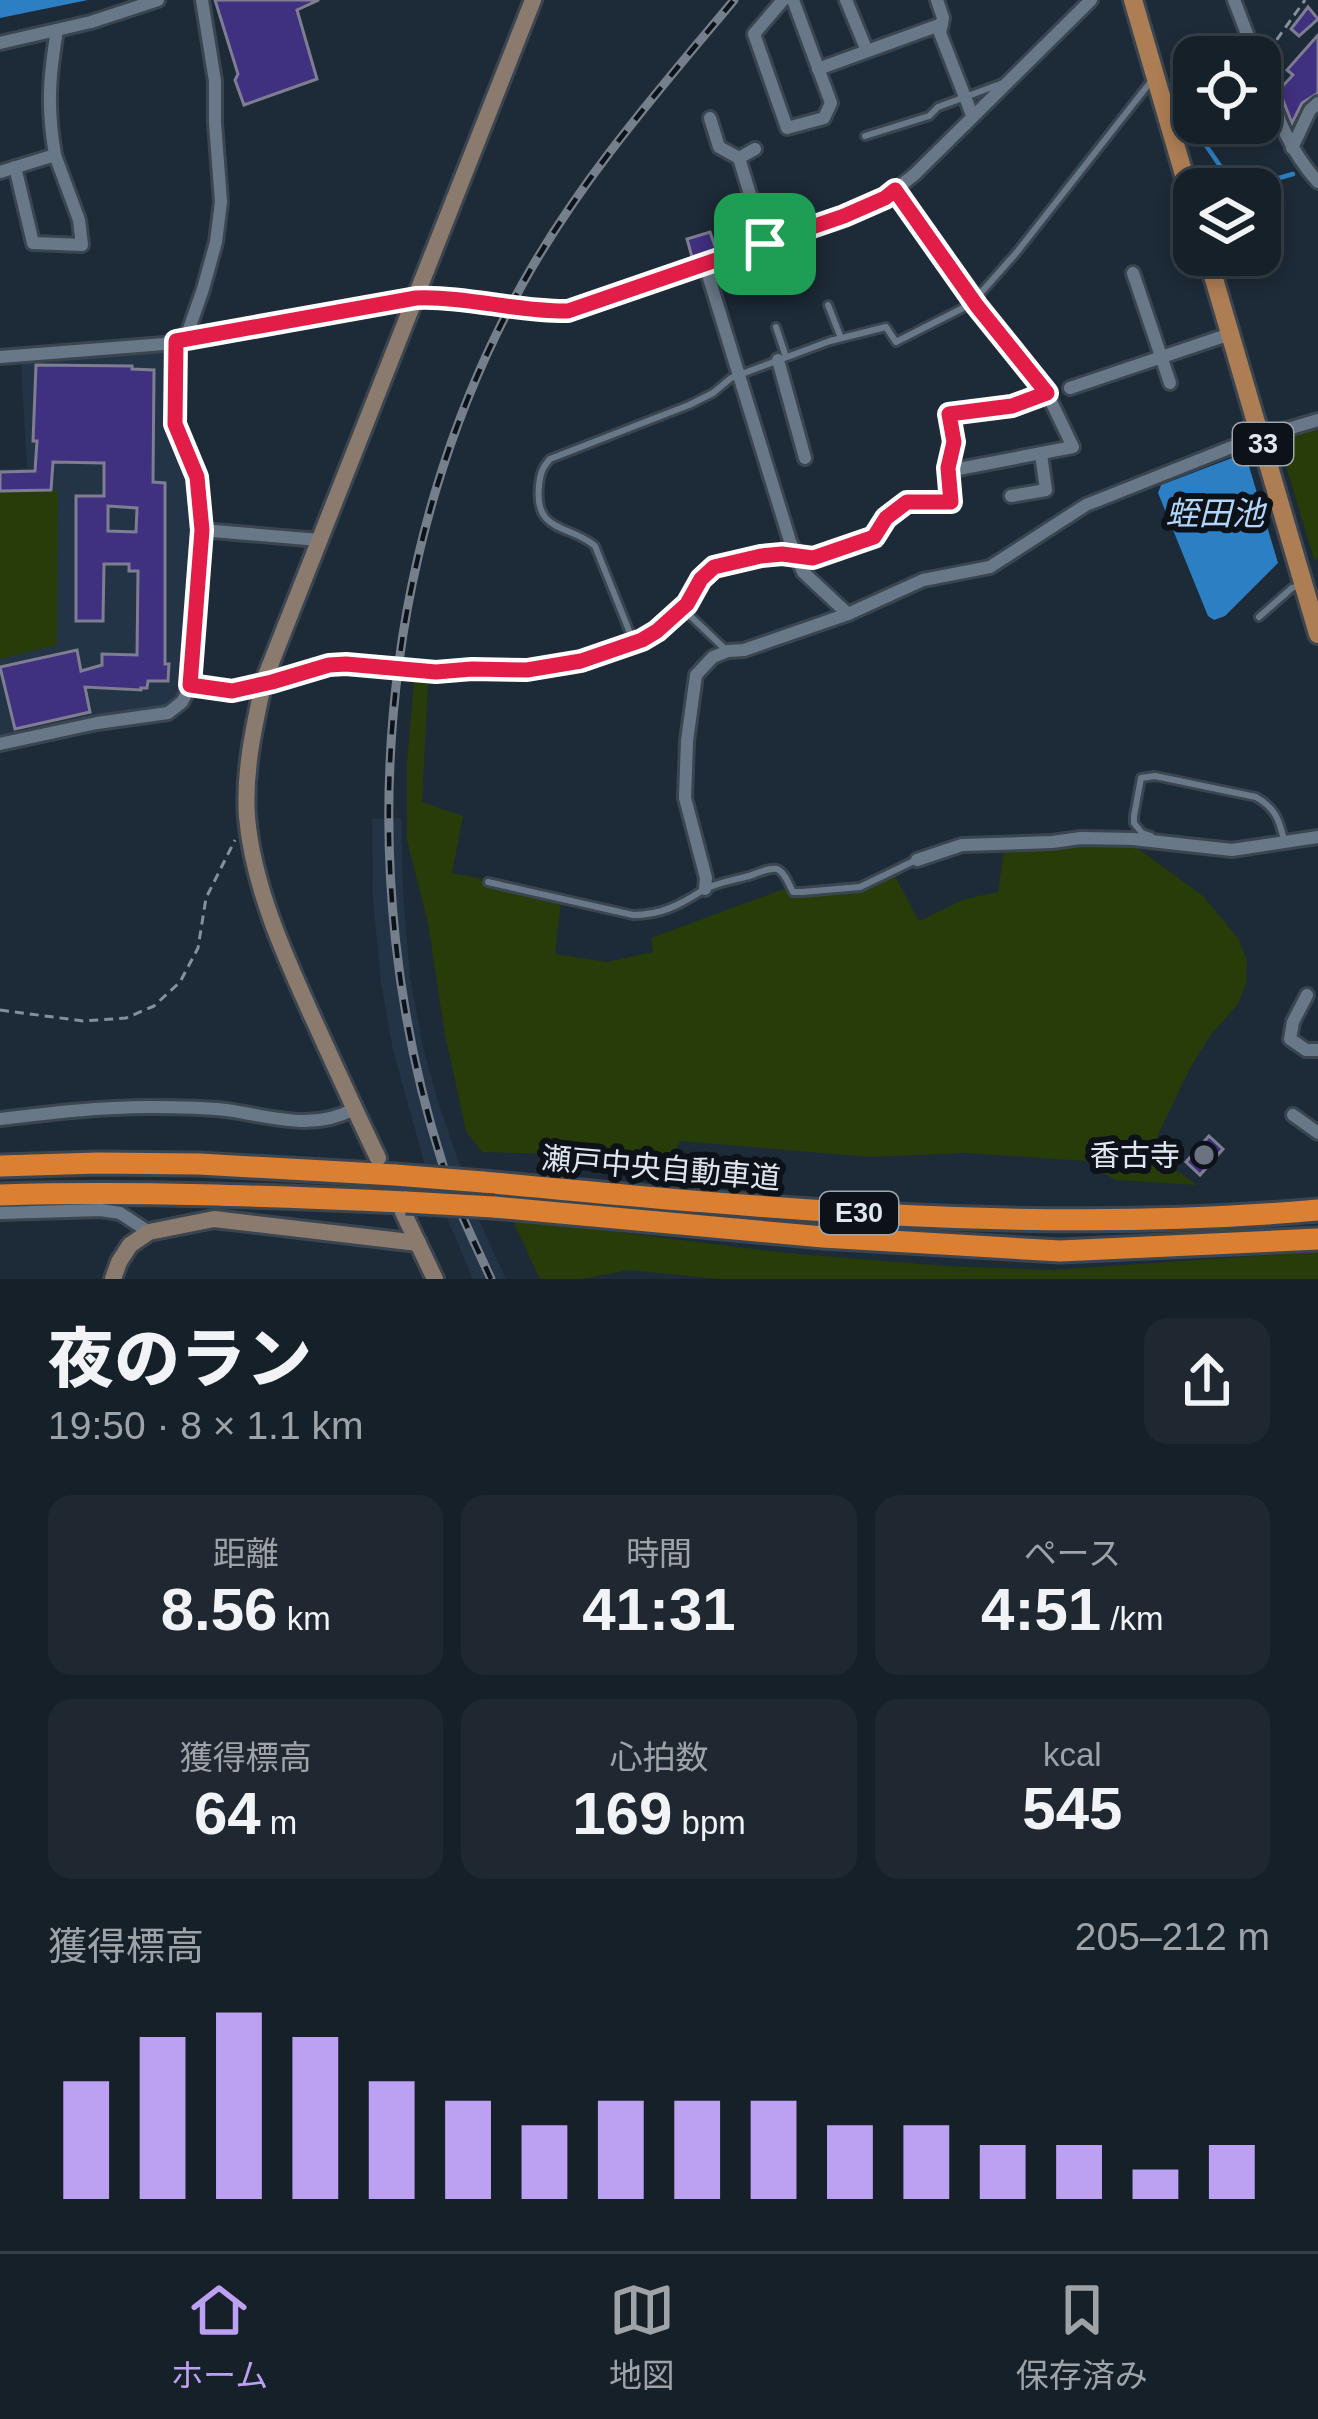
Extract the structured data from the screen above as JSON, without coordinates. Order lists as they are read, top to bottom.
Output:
{
  "streets": {
    "highway": ["瀬戸中央自動車道", "E30"],
    "main road": ["33"]
  },
  "water": ["蛭田池"],
  "places": ["香古寺"],
  "page": {
    "heading": ["夜のラン", "19:50 · 8 × 1.1 km"],
    "stats": [
      ["距離", "8.56 km"],
      ["時間", "41:31"],
      ["ペース", "4:51 /km"],
      ["獲得標高", "64 m"],
      ["心拍数", "169 bpm"],
      ["kcal", "545"]
    ],
    "chart": ["獲得標高", "205–212 m"],
    "tabs": ["ホーム", "地図", "保存済み"]
  }
}
